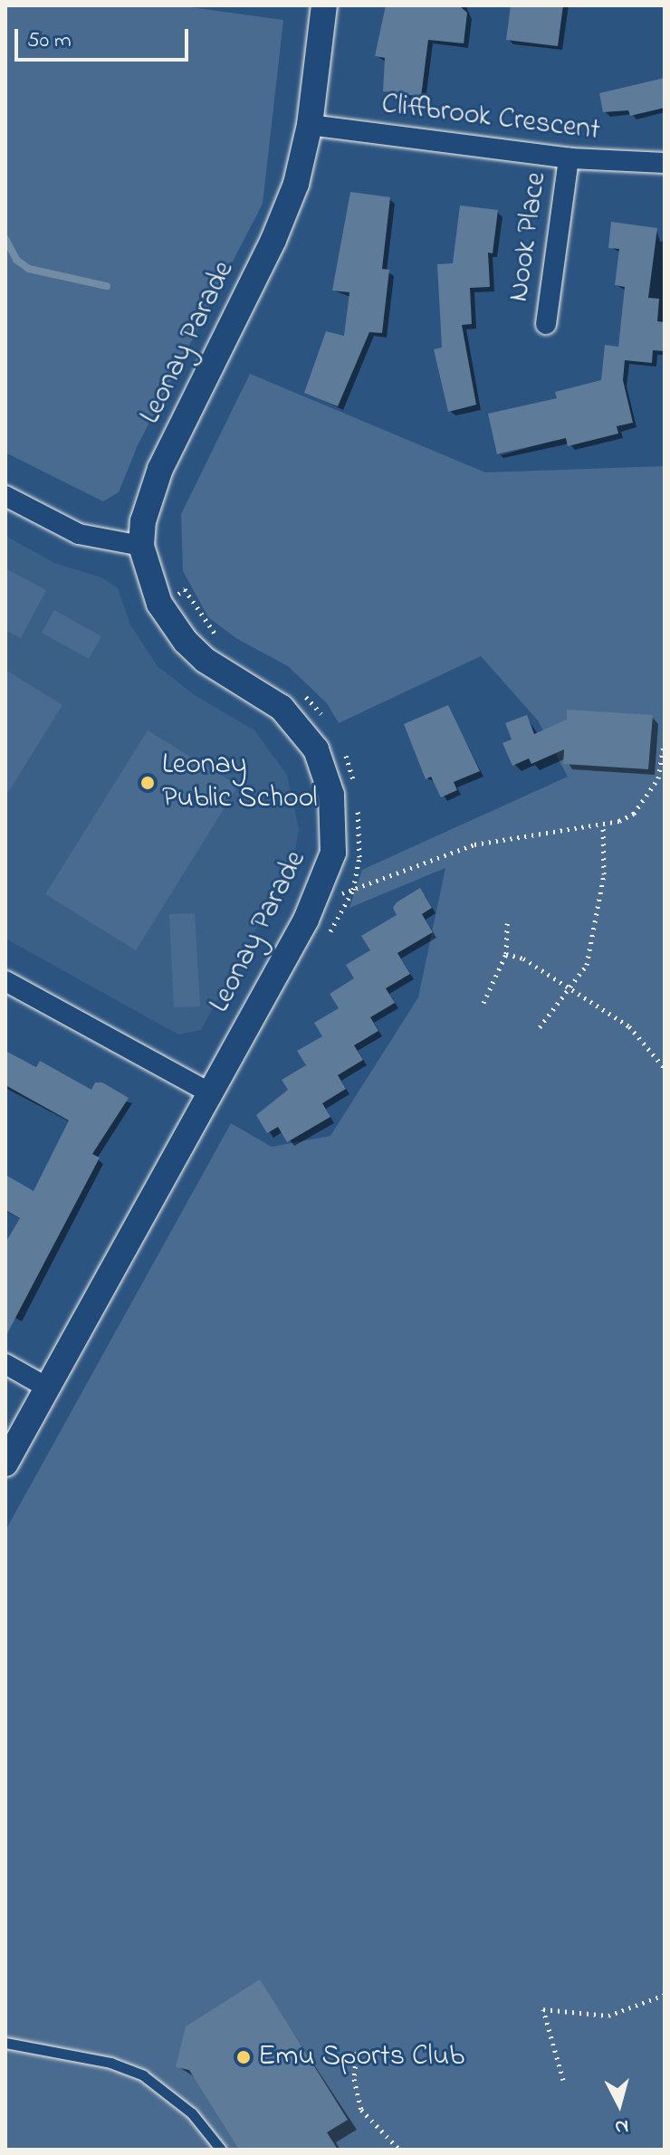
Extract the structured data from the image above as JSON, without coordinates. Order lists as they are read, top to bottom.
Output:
{
  "streets": {
    "street": ["Cliffbrook Crescent", "Nook Place", "Leonay Parade"]
  },
  "crossings": [
    ["Cliffbrook Crescent", "Nook Place"],
    ["Cliffbrook Crescent", "Leonay Parade"]
  ],
  "places": ["Leonay Public School", "Emu Sports Club"],
  "scale_bar": "50 m",
  "north": "bottom"
}
